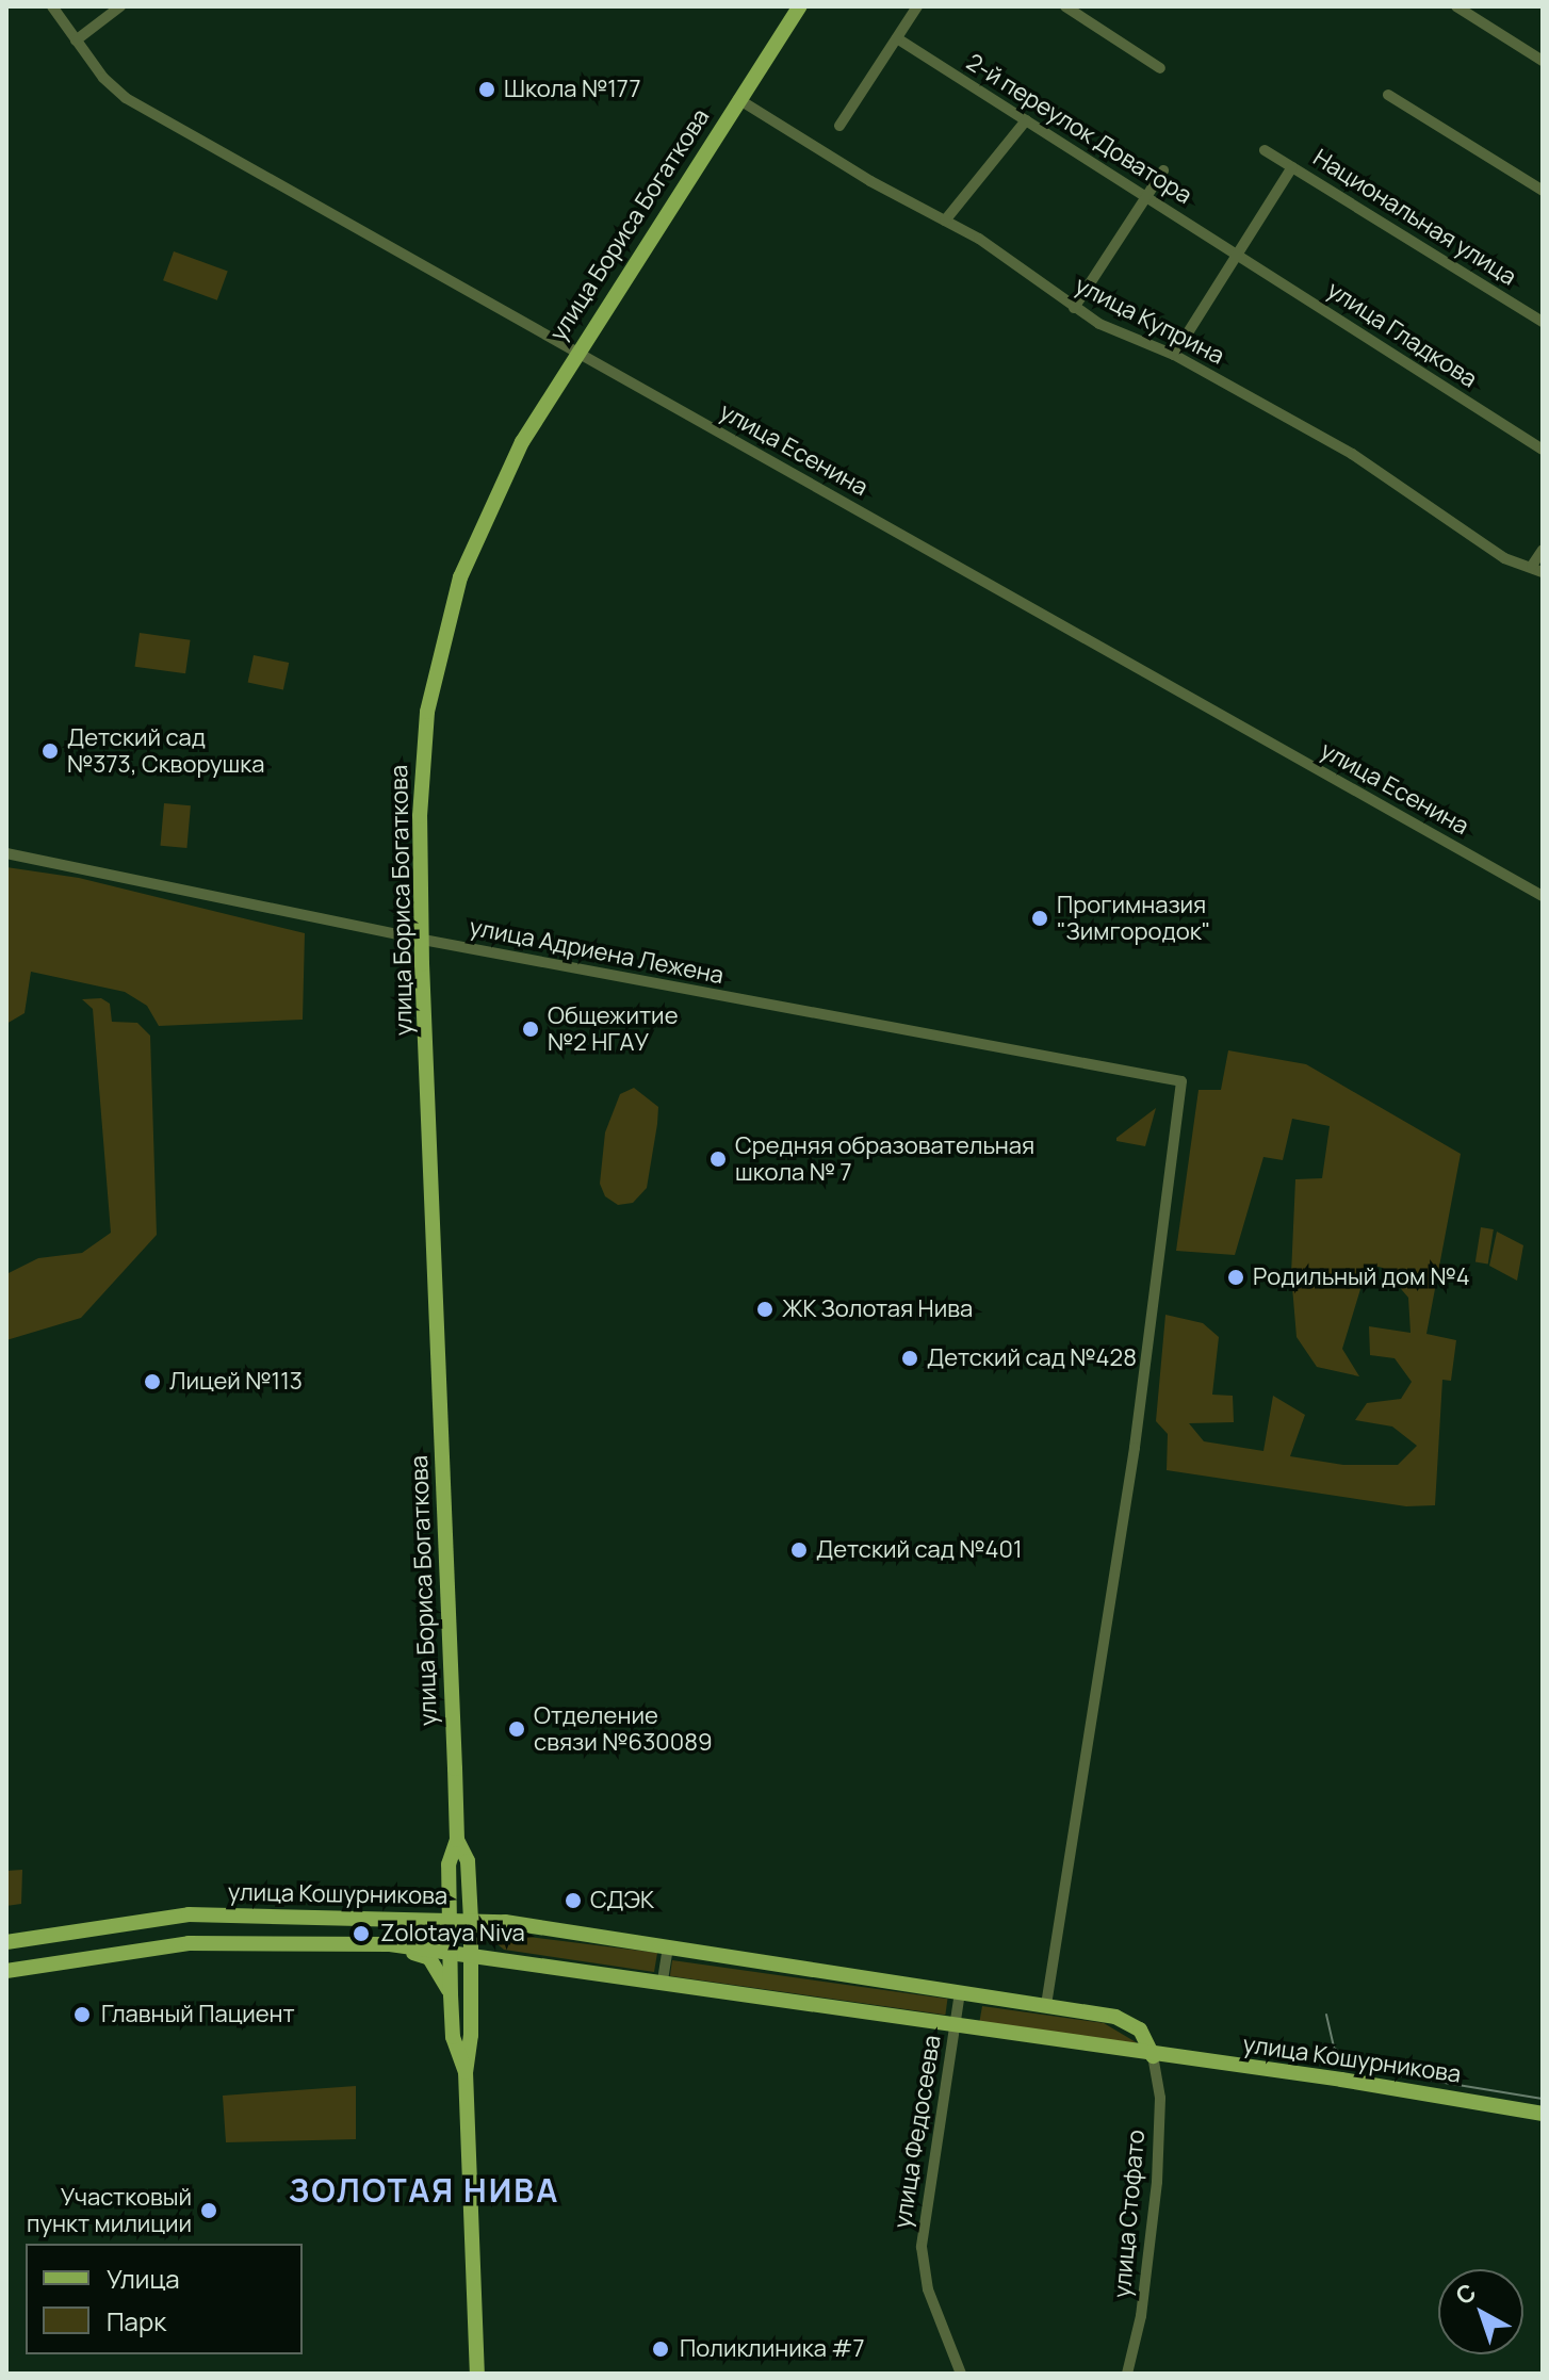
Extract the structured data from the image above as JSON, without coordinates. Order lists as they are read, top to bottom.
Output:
{
  "streets": {
    "main road": ["улица Бориса Богаткова", "улица Кошурникова"],
    "street": [
      "2-й переулок Доватора",
      "Национальная улица",
      "улица Куприна",
      "улица Гладкова",
      "улица Есенина",
      "улица Адриена Лежена",
      "улица Федосеева",
      "улица Стофато"
    ]
  },
  "crossings": [
    ["2-й переулок Доватора", "улица Гладкова"],
    ["улица Бориса Богаткова", "улица Куприна"],
    ["улица Бориса Богаткова", "улица Есенина"],
    ["улица Бориса Богаткова", "улица Адриена Лежена"],
    ["улица Бориса Богаткова", "улица Кошурникова"],
    ["улица Адриена Лежена", "улица Кошурникова"],
    ["улица Кошурникова", "улица Федосеева"],
    ["улица Кошурникова", "улица Стофато"]
  ],
  "districts": ["ЗОЛОТАЯ НИВА"],
  "places": [
    "Школа №177",
    "Детский сад №373, Скворушка",
    "Прогимназия \"Зимгородок\"",
    "Общежитие №2 НГАУ",
    "Средняя образовательная школа № 7",
    "Родильный дом №4",
    "ЖК Золотая Нива",
    "Детский сад №428",
    "Лицей №113",
    "Детский сад №401",
    "Отделение связи №630089",
    "СДЭК",
    "Zolotaya Niva",
    "Главный Пациент",
    "Участковый пункт милиции",
    "Поликлиника #7"
  ],
  "legend": ["Улица", "Парк"],
  "north": "top left"
}
